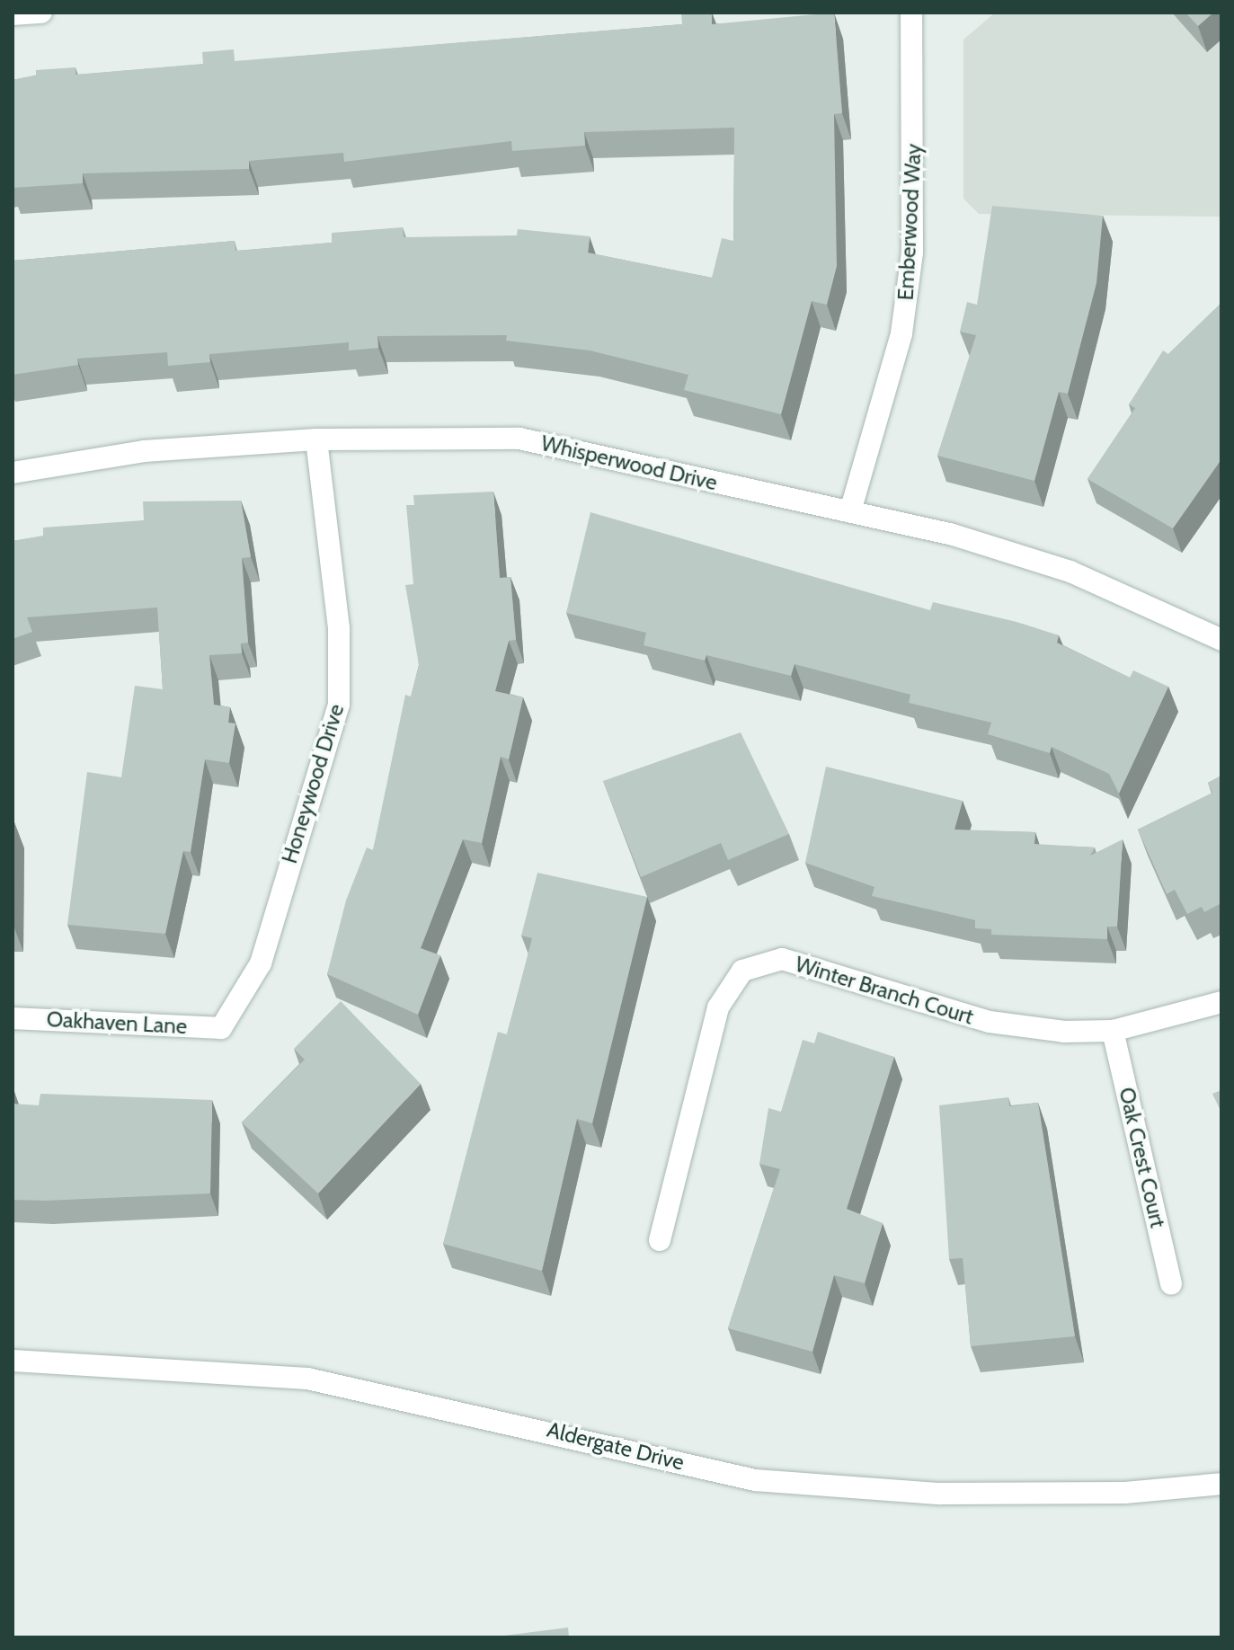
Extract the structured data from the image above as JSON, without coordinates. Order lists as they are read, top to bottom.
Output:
{
  "streets": {
    "street": [
      "Emberwood Way",
      "Whisperwood Drive",
      "Honeywood Drive",
      "Winter Branch Court",
      "Oakhaven Lane",
      "Oak Crest Court",
      "Aldergate Drive"
    ]
  },
  "crossings": [
    ["Emberwood Way", "Whisperwood Drive"],
    ["Whisperwood Drive", "Honeywood Drive"],
    ["Honeywood Drive", "Oakhaven Lane"],
    ["Winter Branch Court", "Oak Crest Court"]
  ]
}
